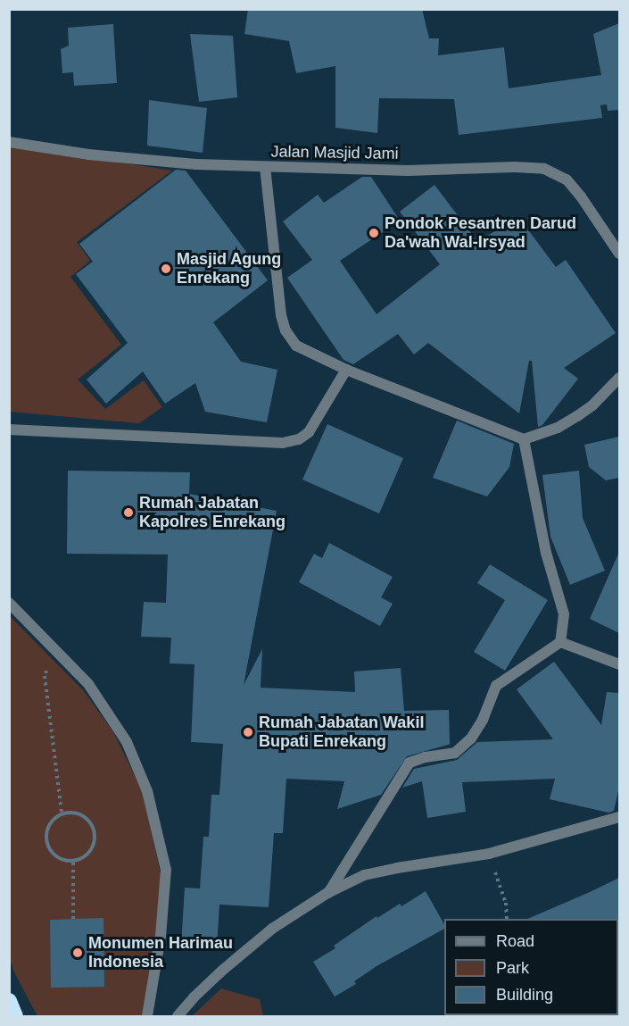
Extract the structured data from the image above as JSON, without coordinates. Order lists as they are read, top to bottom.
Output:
{
  "streets": {
    "street": ["Jalan Masjid Jami"]
  },
  "places": [
    "Pondok Pesantren Darud Da'wah Wal-Irsyad",
    "Masjid Agung Enrekang",
    "Rumah Jabatan Kapolres Enrekang",
    "Rumah Jabatan Wakil Bupati Enrekang",
    "Monumen Harimau Indonesia"
  ],
  "legend": ["Road", "Park", "Building"]
}
